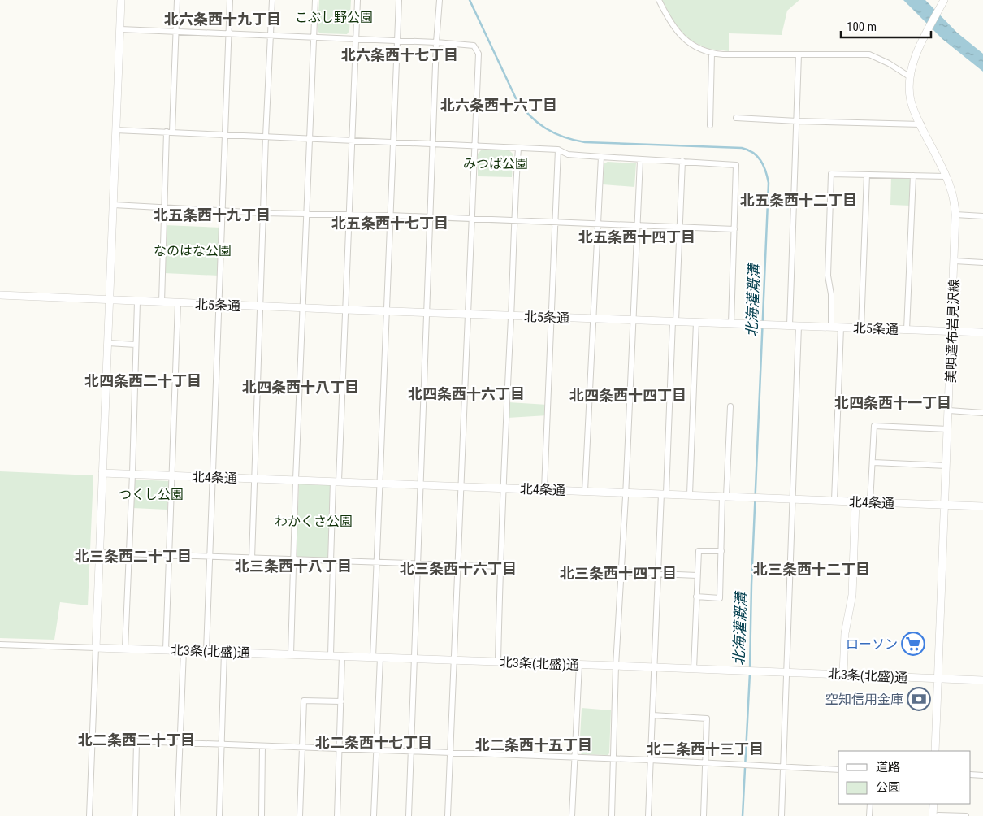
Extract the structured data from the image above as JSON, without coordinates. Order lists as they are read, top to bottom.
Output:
{
  "streets": {
    "street": [
      "北5条通",
      "美唄達布岩見沢線",
      "北4条通",
      "北3条(北盛)通"
    ]
  },
  "crossings": [
    ["北5条通", "美唄達布岩見沢線"],
    ["美唄達布岩見沢線", "北4条通"],
    ["美唄達布岩見沢線", "北3条(北盛)通"]
  ],
  "districts": [
    "北六条西十九丁目",
    "北六条西十七丁目",
    "北六条西十六丁目",
    "北五条西十二丁目",
    "北五条西十九丁目",
    "北五条西十七丁目",
    "北五条西十四丁目",
    "北四条西二十丁目",
    "北四条西十八丁目",
    "北四条西十六丁目",
    "北四条西十四丁目",
    "北四条西十一丁目",
    "北三条西二十丁目",
    "北三条西十八丁目",
    "北三条西十六丁目",
    "北三条西十二丁目",
    "北三条西十四丁目",
    "北二条西二十丁目",
    "北二条西十七丁目",
    "北二条西十五丁目",
    "北二条西十三丁目"
  ],
  "water": ["北海灌漑溝"],
  "parks": [
    "こぶし野公園",
    "みつば公園",
    "なのはな公園",
    "つくし公園",
    "わかくさ公園"
  ],
  "places": {
    "supermarket": ["ローソン"],
    "bank": ["空知信用金庫"]
  },
  "legend": ["道路", "公園"],
  "scale_bar": "100 m"
}
